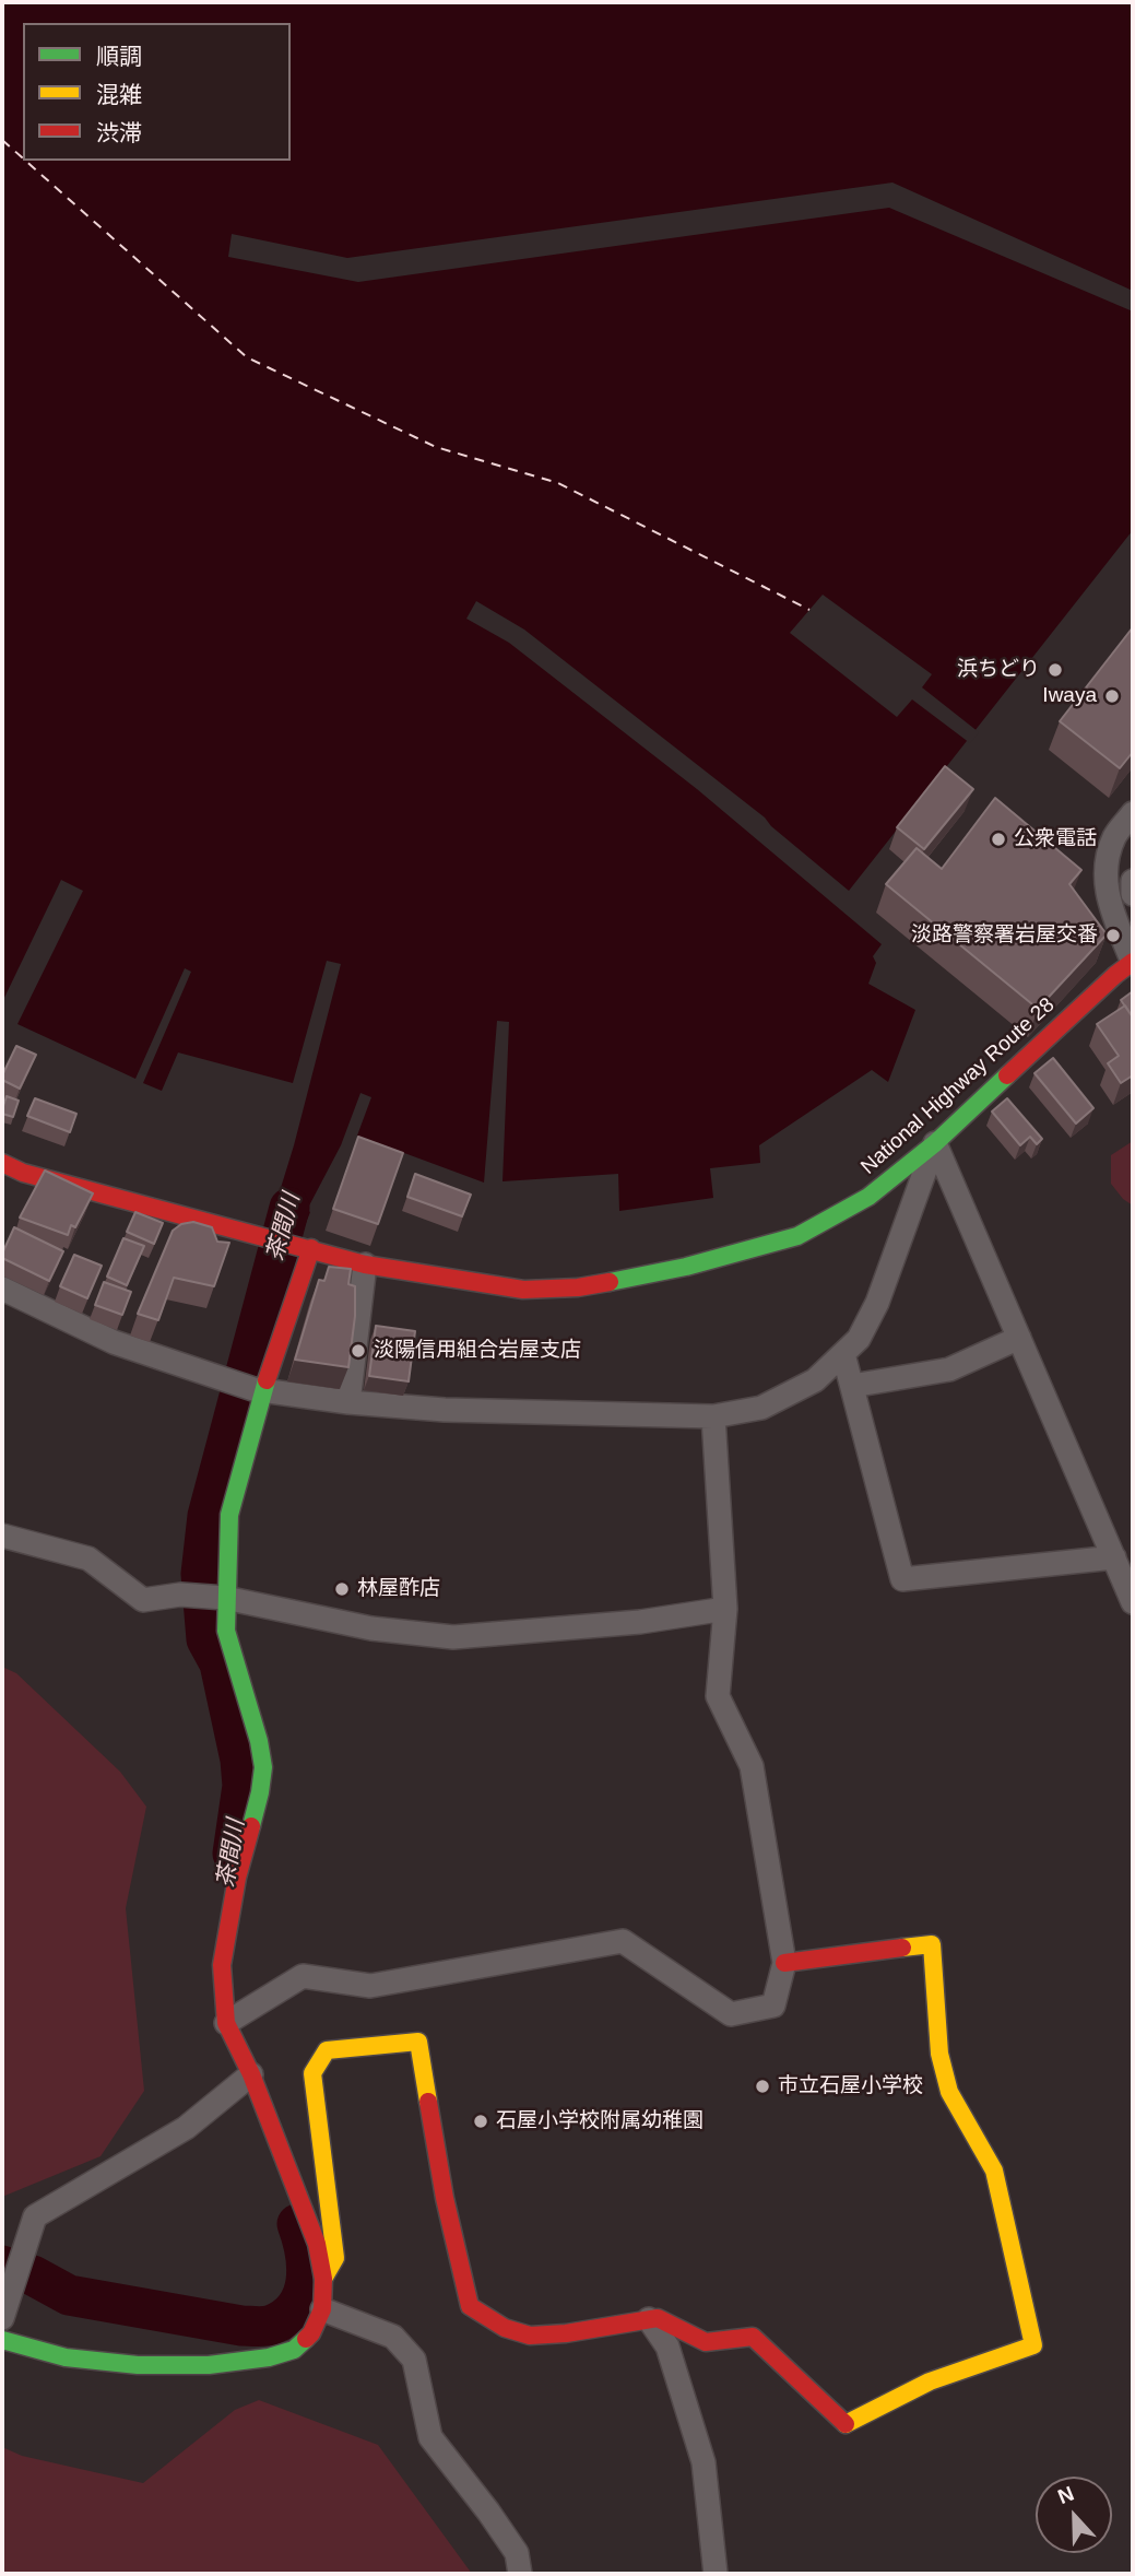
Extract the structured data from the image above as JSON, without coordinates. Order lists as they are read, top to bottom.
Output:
{
  "streets": {
    "main road": ["National Highway Route 28"]
  },
  "water": ["茶間川"],
  "places": [
    "浜ちどり",
    "Iwaya",
    "公衆電話",
    "淡路警察署岩屋交番",
    "淡陽信用組合岩屋支店",
    "林屋酢店",
    "市立石屋小学校",
    "石屋小学校附属幼稚園"
  ],
  "legend": ["順調", "混雑", "渋滞"],
  "north": "top"
}
